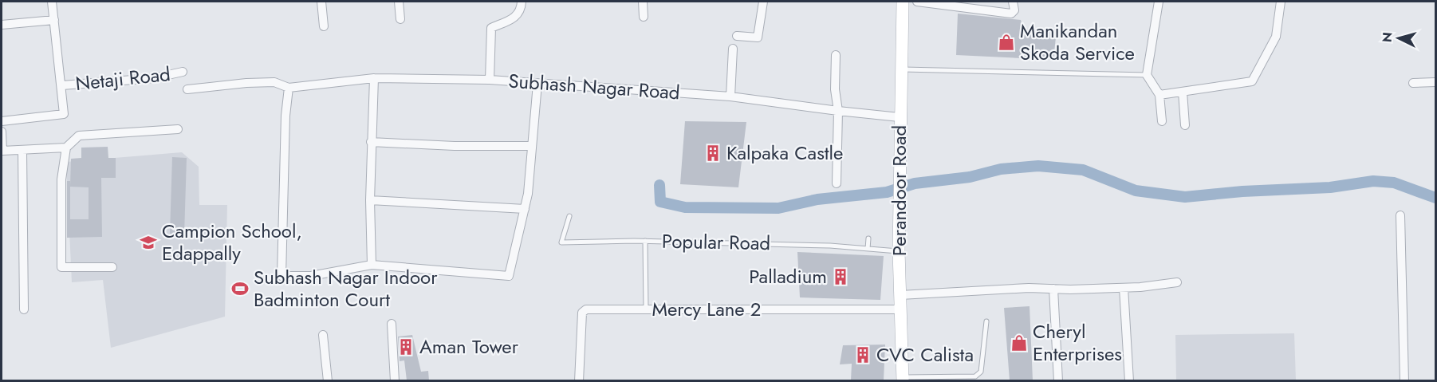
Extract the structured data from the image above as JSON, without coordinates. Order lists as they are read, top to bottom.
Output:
{
  "streets": {
    "main road": ["Perandoor Road"],
    "street": ["Netaji Road", "Subhash Nagar Road", "Mercy Lane 2"],
    "lane": ["Popular Road"]
  },
  "crossings": [
    ["Subhash Nagar Road", "Perandoor Road"],
    ["Perandoor Road", "Popular Road"],
    ["Perandoor Road", "Mercy Lane 2"]
  ],
  "places": {
    "shop": ["Manikandan Skoda Service", "Cheryl Enterprises"],
    "building": [
      "Kalpaka Castle",
      "Palladium",
      "Aman Tower",
      "CVC Calista"
    ],
    "school or university": ["Campion School, Edappally"],
    "sports": ["Subhash Nagar Indoor Badminton Court"]
  },
  "north": "left"
}
